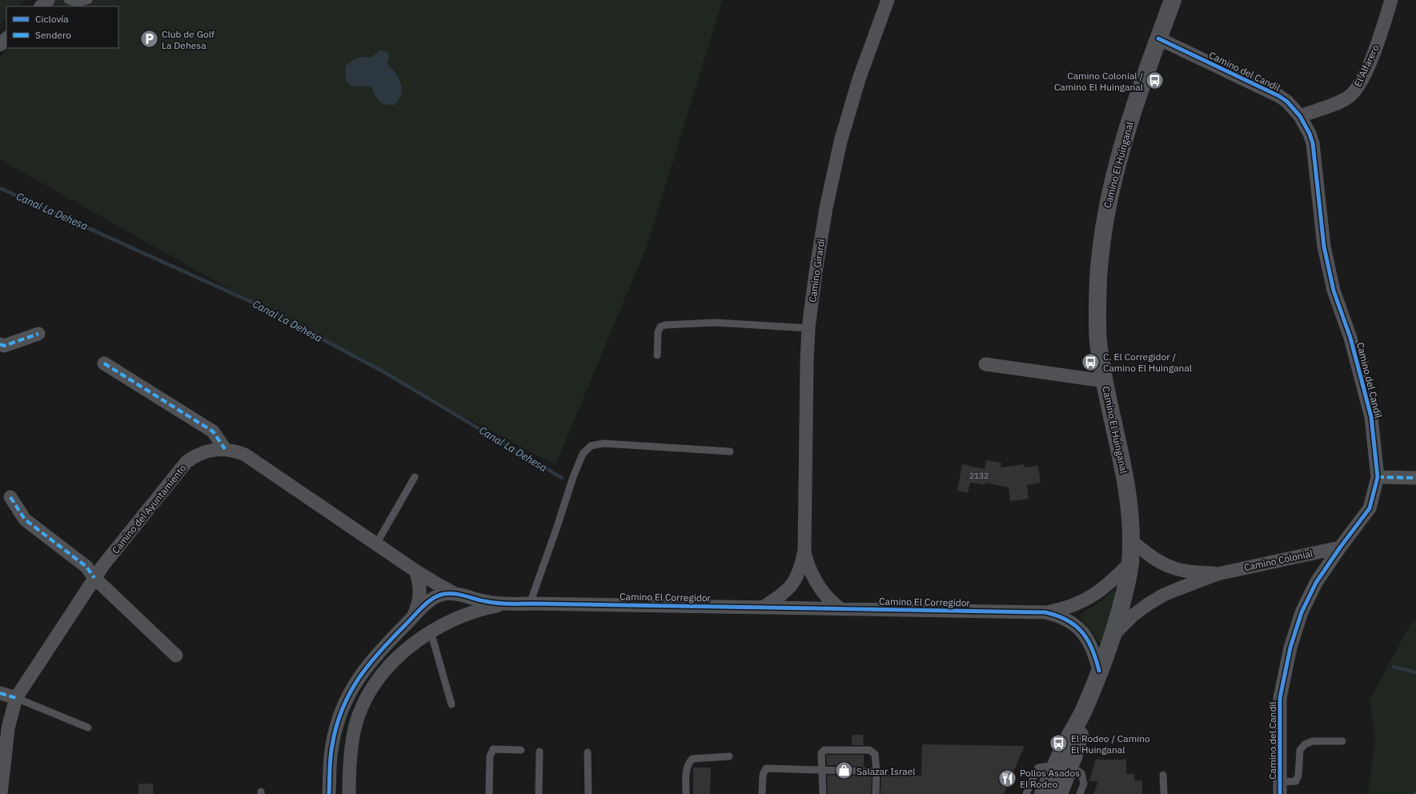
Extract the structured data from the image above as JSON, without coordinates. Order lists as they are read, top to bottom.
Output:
{
  "streets": {
    "street": [
      "El Alfarero",
      "Camino del Candil",
      "Camino El Huinganal",
      "Camino Girardi",
      "Camino del Ayuntamiento",
      "Camino Colonial",
      "Camino El Corregidor"
    ]
  },
  "crossings": [
    ["El Alfarero", "Camino del Candil"],
    ["Camino del Candil", "Camino El Huinganal"],
    ["Camino del Candil", "Camino Colonial"],
    ["Camino El Huinganal", "Camino Colonial"],
    ["Camino El Huinganal", "Camino El Corregidor"],
    ["Camino Girardi", "Camino El Corregidor"],
    ["Camino del Ayuntamiento", "Camino El Corregidor"]
  ],
  "water": ["Canal La Dehesa"],
  "places": {
    "parking": ["Club de Golf La Dehesa"],
    "bus stop": ["Camino Colonial / Camino El Huinganal", "C. El Corregidor / Camino El Huinganal", "El Rodeo / Camino El Huinganal"],
    "shop": ["Salazar Israel"],
    "restaurant": ["Pollos Asados El Rodeo"]
  },
  "house_numbers": ["2132"],
  "legend": ["Ciclovía", "Sendero"]
}
